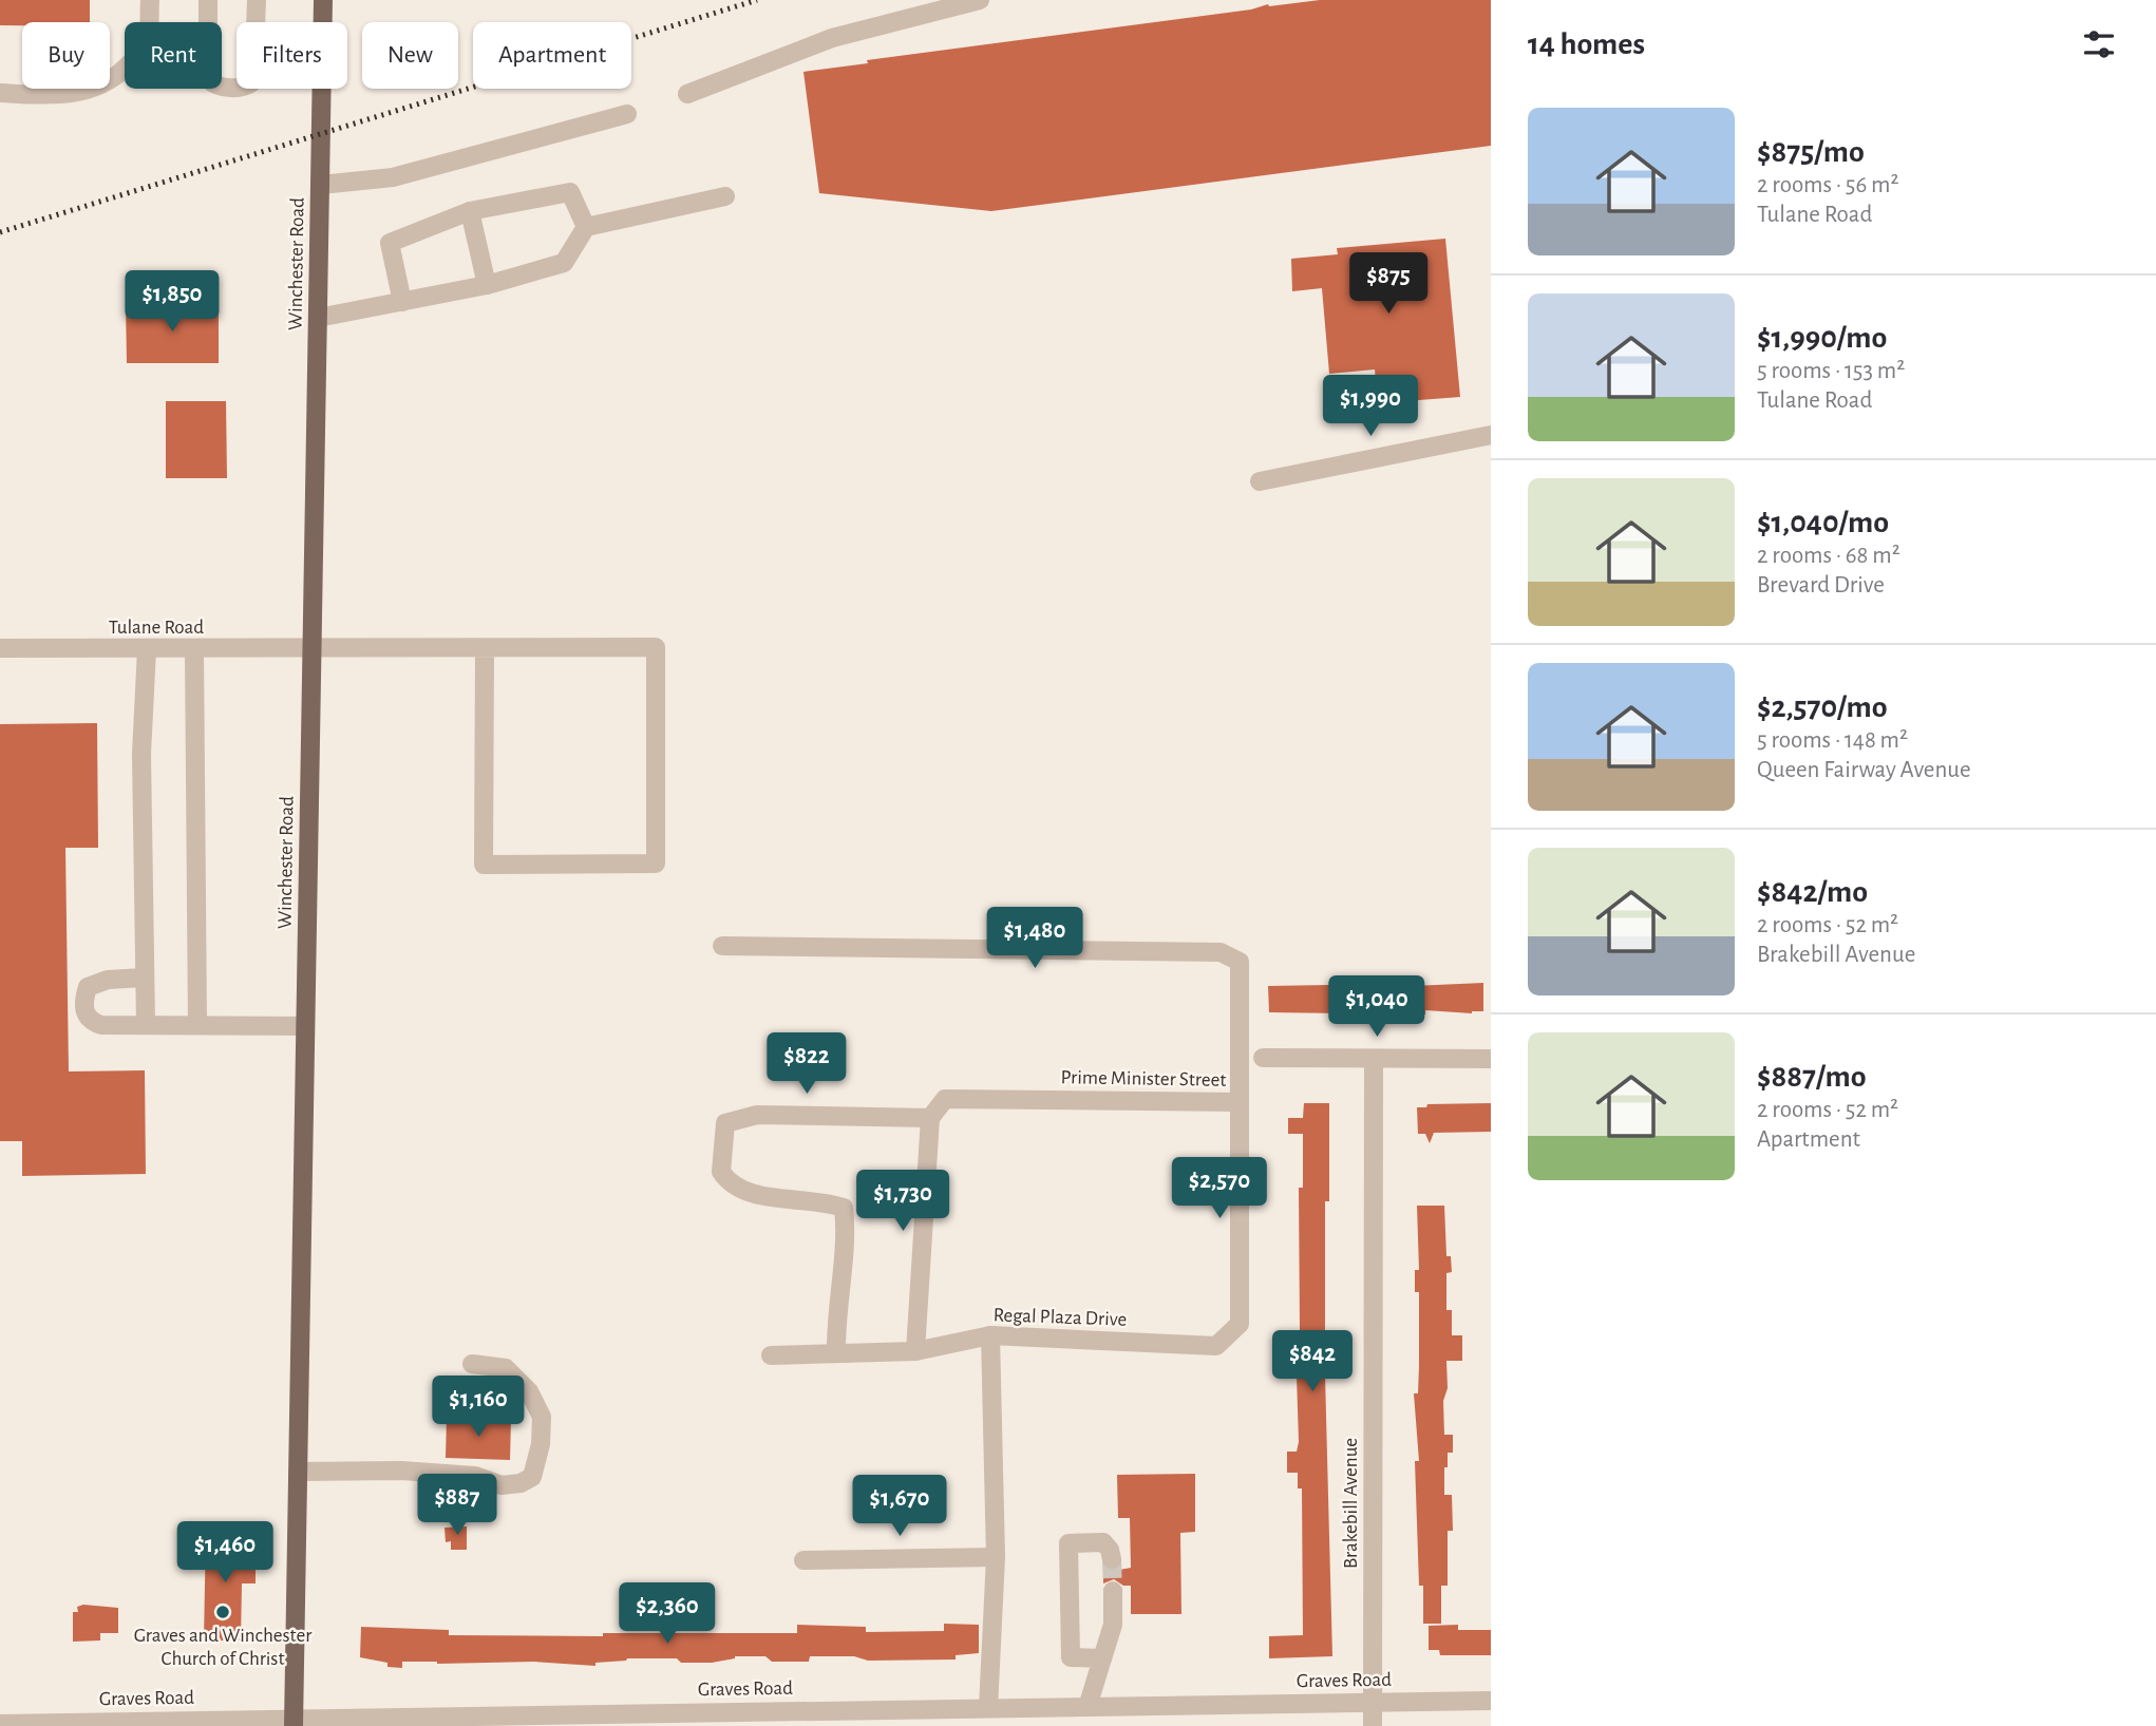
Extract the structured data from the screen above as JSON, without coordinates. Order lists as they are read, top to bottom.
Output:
{
  "streets": {
    "main road": ["Winchester Road"],
    "street": [
      "Tulane Road",
      "Prime Minister Street",
      "Regal Plaza Drive",
      "Brakebill Avenue",
      "Graves Road"
    ]
  },
  "crossings": [
    ["Winchester Road", "Tulane Road"],
    ["Winchester Road", "Graves Road"],
    ["Prime Minister Street", "Regal Plaza Drive"],
    ["Brakebill Avenue", "Graves Road"]
  ],
  "places": ["Graves and Winchester Church of Christ"],
  "page": {
    "heading": "14 homes",
    "chip": [
      "Buy",
      "Rent",
      "Filters",
      "New",
      "Apartment"
    ],
    "list": [
      {
        "name": "$875/mo",
        "note": "2 rooms · 56 m² · Tulane Road"
      },
      {
        "name": "$1,990/mo",
        "note": "5 rooms · 153 m² · Tulane Road"
      },
      {
        "name": "$1,040/mo",
        "note": "2 rooms · 68 m² · Brevard Drive"
      },
      {
        "name": "$2,570/mo",
        "note": "5 rooms · 148 m² · Queen Fairway Avenue"
      },
      {
        "name": "$842/mo",
        "note": "2 rooms · 52 m² · Brakebill Avenue"
      },
      {
        "name": "$887/mo",
        "note": "2 rooms · 52 m² · Apartment"
      }
    ],
    "price": [
      "$875",
      "$1,850",
      "$1,990",
      "$1,480",
      "$1,040",
      "$822",
      "$2,570",
      "$1,730",
      "$842",
      "$1,160",
      "$887",
      "$1,670",
      "$1,460",
      "$2,360"
    ]
  }
}
